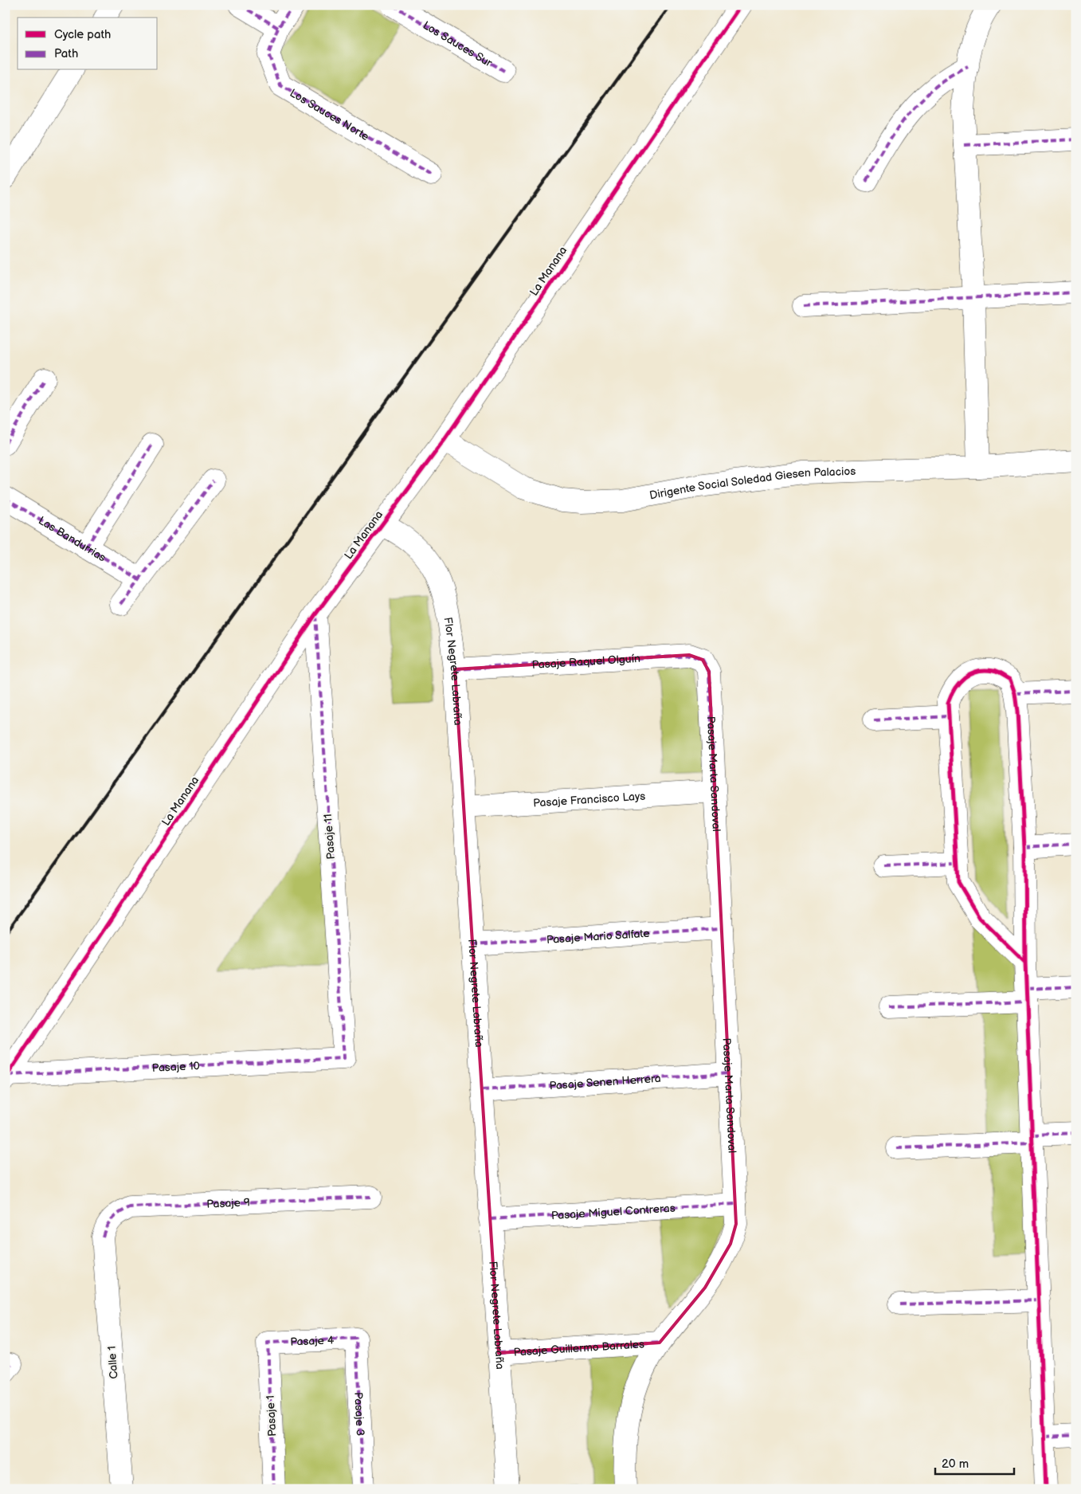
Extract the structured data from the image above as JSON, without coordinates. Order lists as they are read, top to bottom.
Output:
{
  "streets": {
    "street": [
      "Los Sauces Sur",
      "Los Sauces Norte",
      "La Manana",
      "Dirigente Social Soledad Giesen Palacios",
      "Las Bandurrias",
      "Pasaje Raquel Olguín",
      "Flor Negrete Labraña",
      "Pasaje Marta Sandoval",
      "Pasaje Francisco Lays",
      "Pasaje 11",
      "Pasaje Mario Salfate",
      "Pasaje 10",
      "Pasaje Senen Herrera",
      "Pasaje 9",
      "Pasaje Miguel Contreras",
      "Pasaje 4",
      "Pasaje Guillermo Barrales",
      "Calle 1",
      "Pasaje 3",
      "Pasaje 1"
    ]
  },
  "crossings": [
    ["La Manana", "Dirigente Social Soledad Giesen Palacios"],
    ["La Manana", "Flor Negrete Labraña"],
    ["La Manana", "Pasaje 11"],
    ["La Manana", "Pasaje 10"],
    ["Pasaje Raquel Olguín", "Flor Negrete Labraña"],
    ["Pasaje Raquel Olguín", "Pasaje Marta Sandoval"],
    ["Flor Negrete Labraña", "Pasaje Francisco Lays"],
    ["Flor Negrete Labraña", "Pasaje Mario Salfate"],
    ["Flor Negrete Labraña", "Pasaje Senen Herrera"],
    ["Flor Negrete Labraña", "Pasaje Miguel Contreras"],
    ["Flor Negrete Labraña", "Pasaje Guillermo Barrales"],
    ["Pasaje Marta Sandoval", "Pasaje Francisco Lays"],
    ["Pasaje Marta Sandoval", "Pasaje Mario Salfate"],
    ["Pasaje Marta Sandoval", "Pasaje Senen Herrera"],
    ["Pasaje Marta Sandoval", "Pasaje Miguel Contreras"],
    ["Pasaje Marta Sandoval", "Pasaje Guillermo Barrales"],
    ["Pasaje 11", "Pasaje 10"],
    ["Pasaje 9", "Calle 1"],
    ["Pasaje 4", "Pasaje 3"],
    ["Pasaje 4", "Pasaje 1"]
  ],
  "legend": ["Cycle path", "Path"],
  "scale_bar": "20 m"
}
